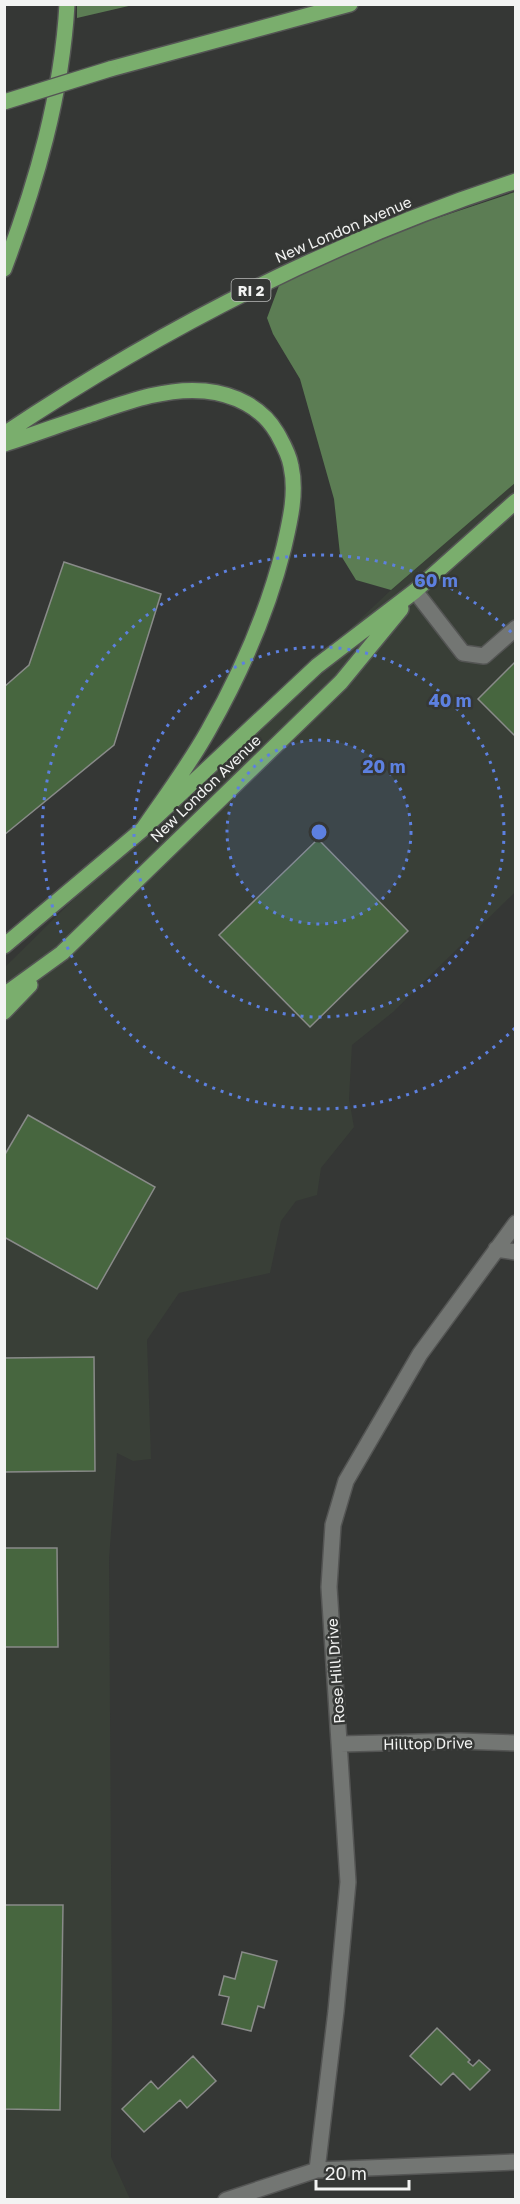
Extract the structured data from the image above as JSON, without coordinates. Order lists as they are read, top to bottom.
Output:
{
  "streets": {
    "main road": ["New London Avenue", "RI 2"],
    "street": ["Rose Hill Drive", "Hilltop Drive"]
  },
  "crossings": [
    ["Rose Hill Drive", "Hilltop Drive"]
  ],
  "scale_bar": "20 m",
  "rings": ["60 m", "40 m", "20 m"]
}
